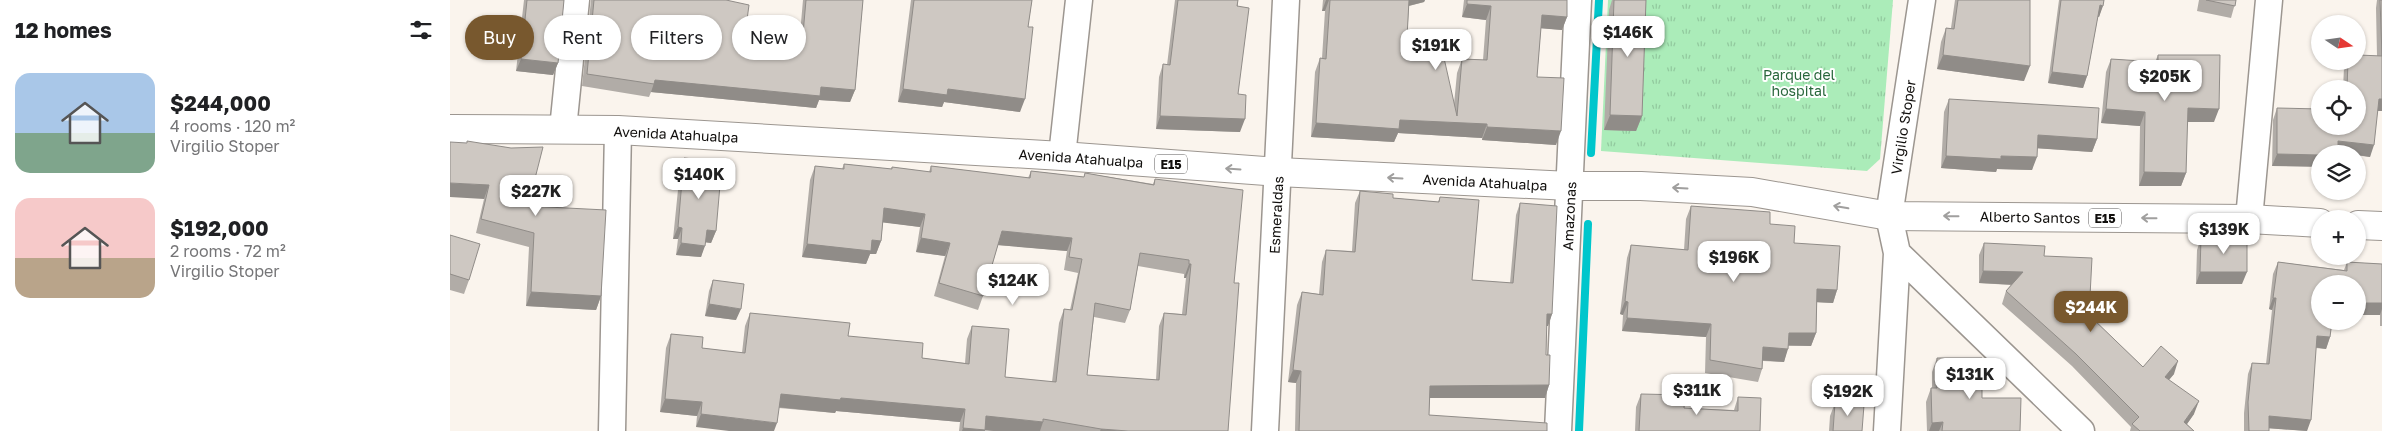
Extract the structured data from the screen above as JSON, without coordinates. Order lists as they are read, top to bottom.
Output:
{
  "streets": {
    "highway": ["Avenida Atahualpa", "E15", "Alberto Santos"],
    "street": ["Virgilio Stoper", "Esmeraldas", "Amazonas"]
  },
  "crossings": [
    ["Virgilio Stoper", "Avenida Atahualpa"],
    ["Virgilio Stoper", "Alberto Santos"],
    ["Avenida Atahualpa", "Esmeraldas"],
    ["Avenida Atahualpa", "Amazonas"],
    ["Avenida Atahualpa", "Alberto Santos"]
  ],
  "one_way": ["Avenida Atahualpa", "Alberto Santos"],
  "parks": ["Parque del hospital"],
  "north": "right",
  "page": {
    "heading": "12 homes",
    "map_buttons": ["+", "−"],
    "chip": [
      "Buy",
      "Rent",
      "Filters",
      "New"
    ],
    "price": [
      "$146K",
      "$191K",
      "$205K",
      "$140K",
      "$227K",
      "$139K",
      "$196K",
      "$124K",
      "$244K",
      "$131K",
      "$311K",
      "$192K"
    ],
    "list": [
      {
        "name": "$244,000",
        "note": "4 rooms · 120 m² · Virgilio Stoper"
      },
      {
        "name": "$192,000",
        "note": "2 rooms · 72 m² · Virgilio Stoper"
      }
    ]
  }
}
